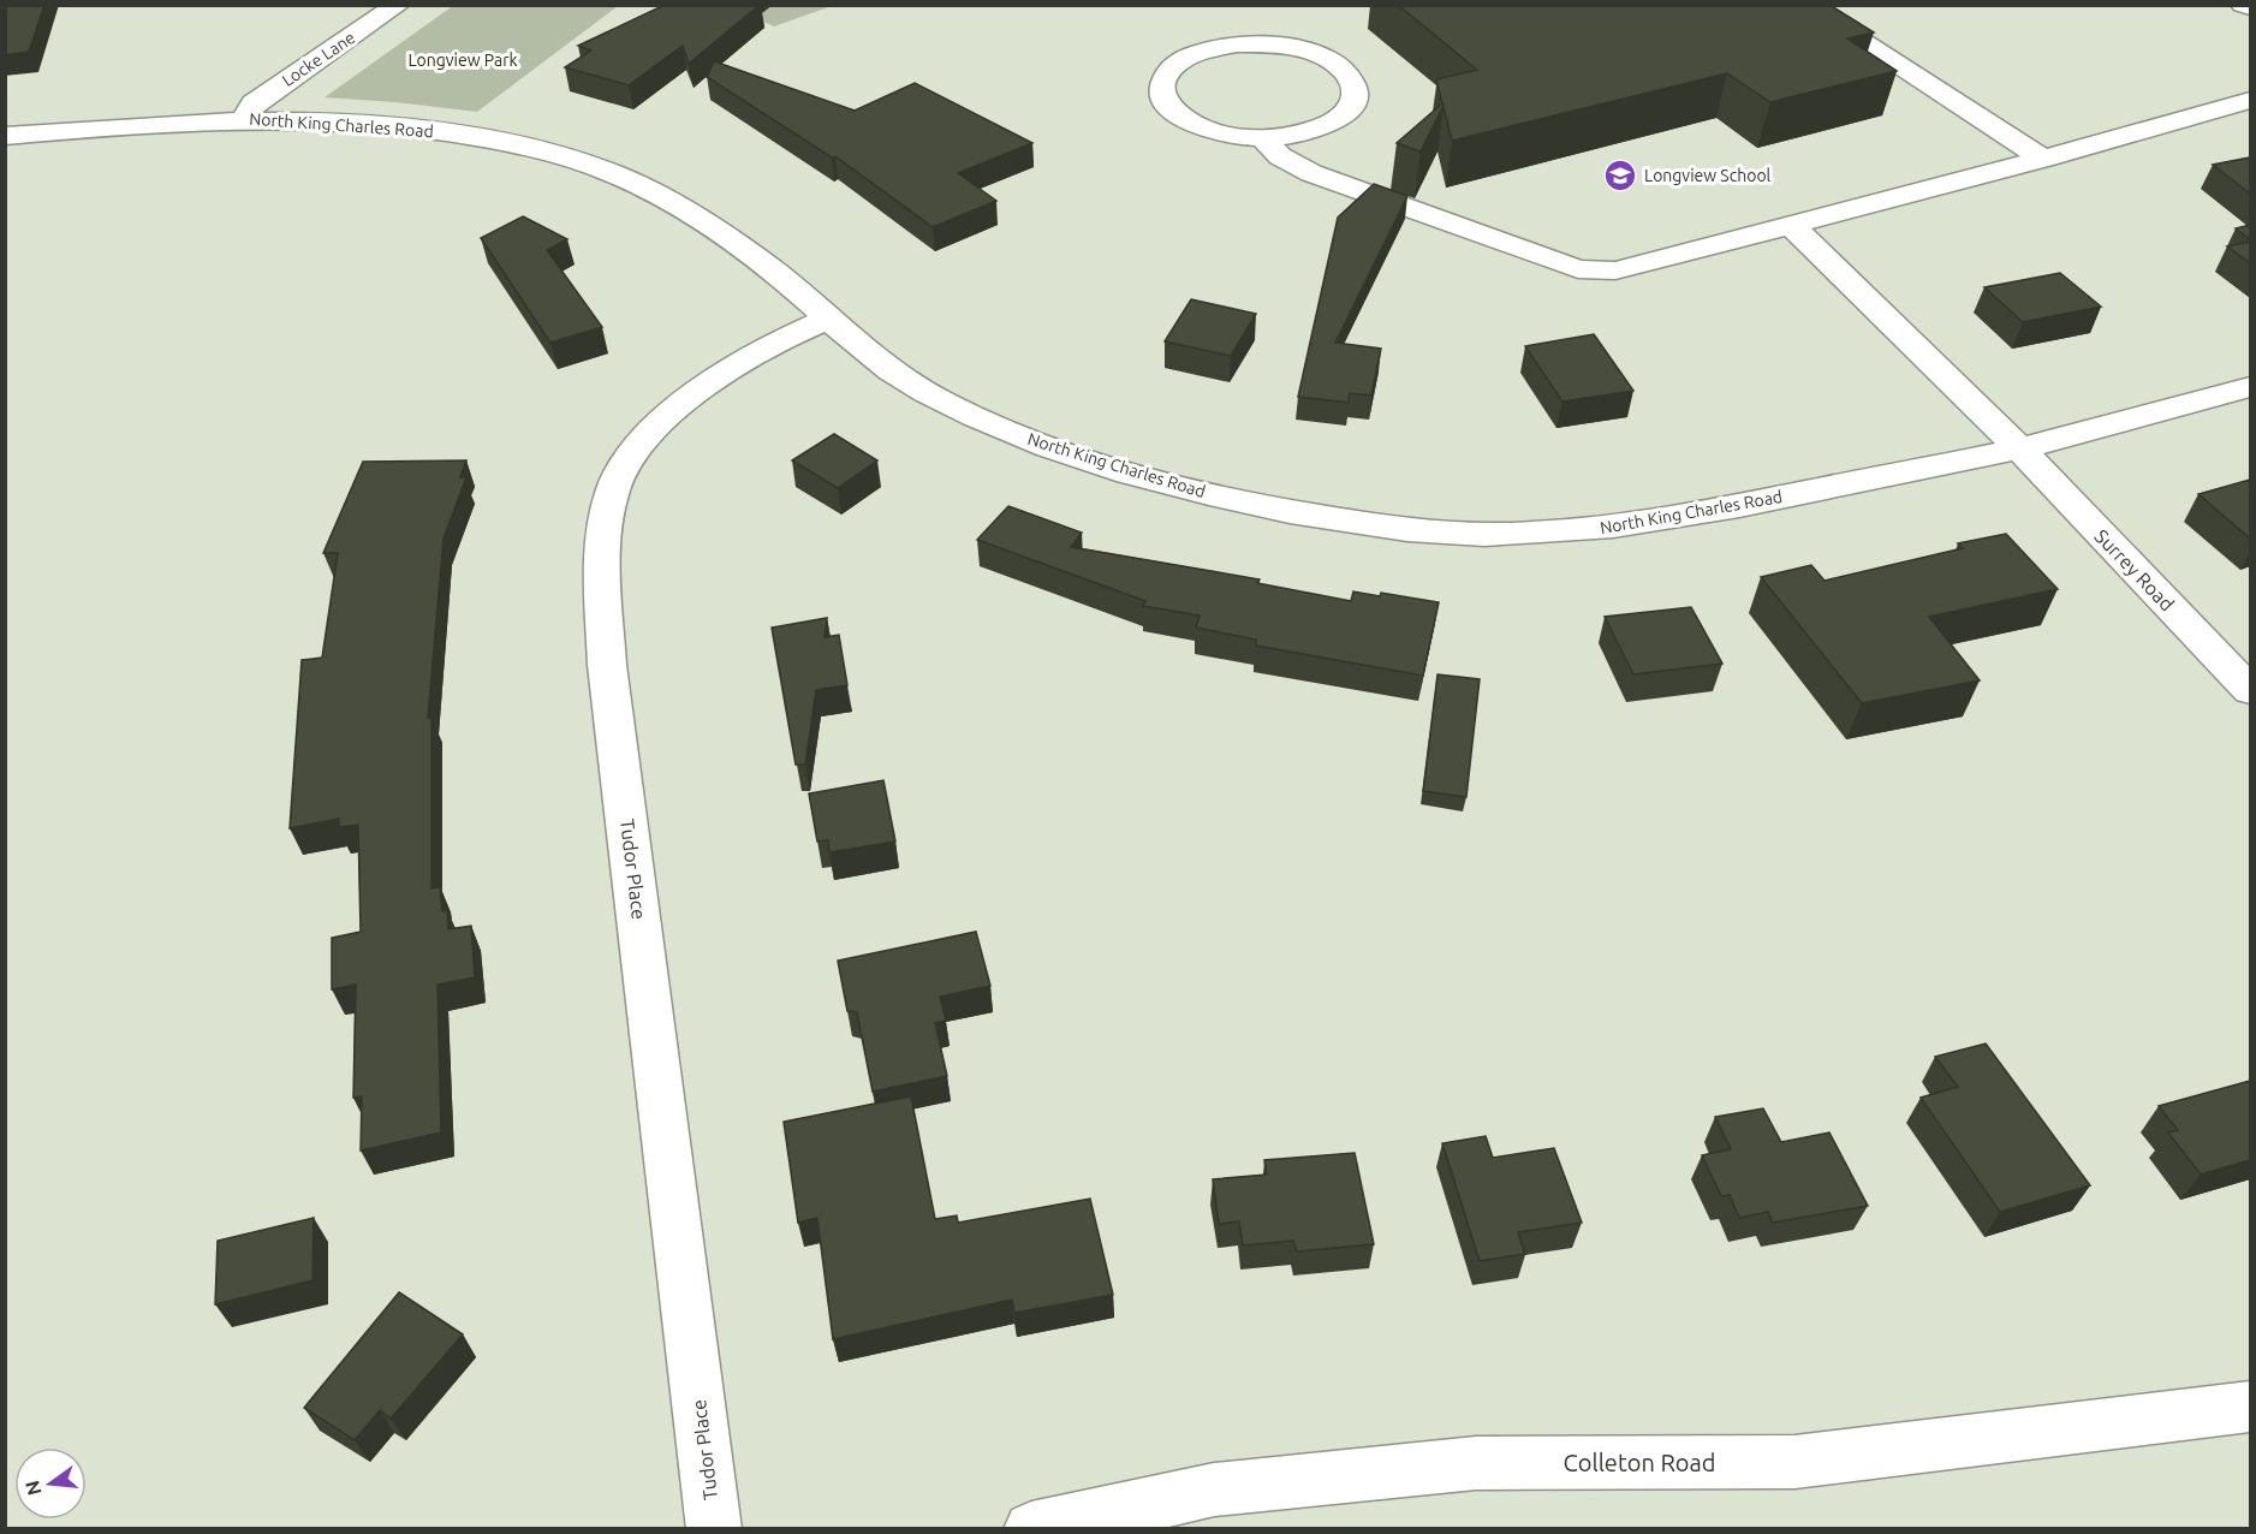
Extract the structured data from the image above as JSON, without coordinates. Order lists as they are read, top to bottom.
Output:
{
  "streets": {
    "street": [
      "Locke Lane",
      "North King Charles Road",
      "Surrey Road",
      "Tudor Place",
      "Colleton Road"
    ]
  },
  "crossings": [
    ["Locke Lane", "North King Charles Road"],
    ["North King Charles Road", "Surrey Road"],
    ["North King Charles Road", "Tudor Place"]
  ],
  "parks": ["Longview Park"],
  "places": {
    "school or university": ["Longview School"]
  },
  "north": "left"
}
